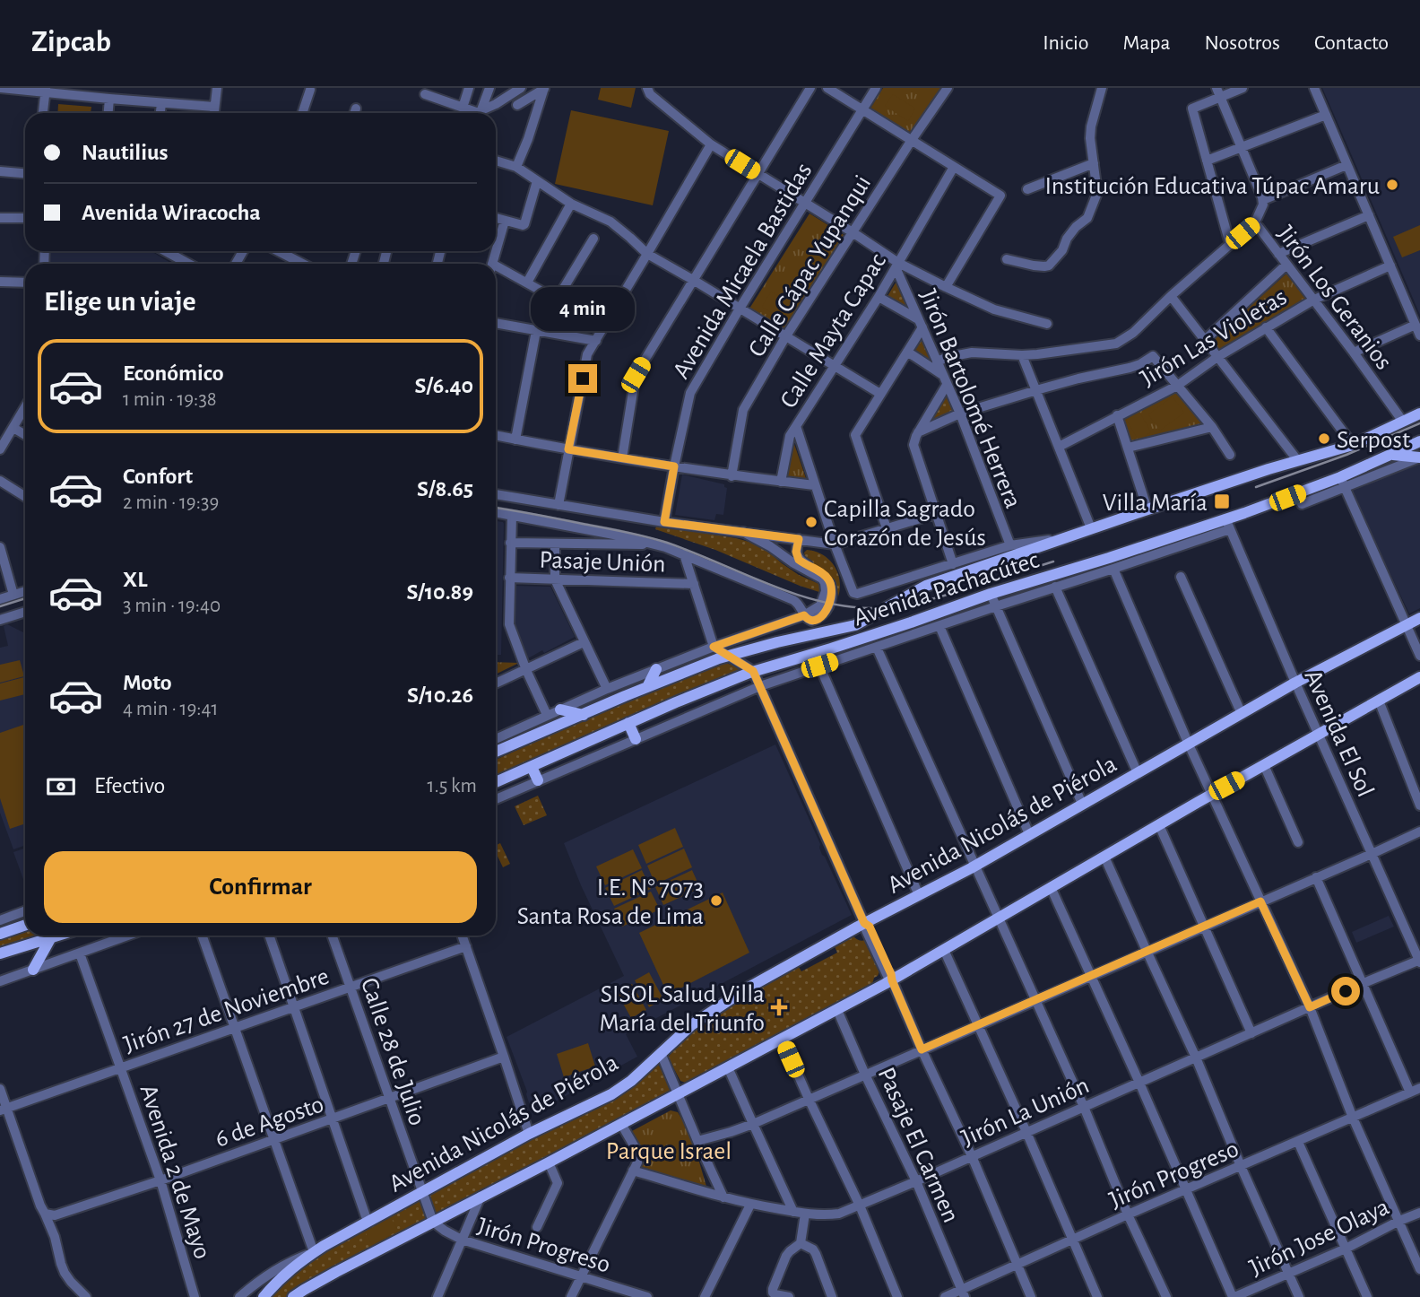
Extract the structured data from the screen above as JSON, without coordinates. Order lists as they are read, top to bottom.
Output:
{
  "streets": {
    "main road": ["Avenida Pachacútec", "Avenida Nicolás de Piérola"],
    "street": [
      "Calle Cápac Yupanqui",
      "Avenida Micaela Bastidas",
      "Jirón Los Geranios",
      "Calle Mayta Capac",
      "Jirón Las Violetas",
      "Jirón Bartolomé Herrera",
      "Pasaje Unión",
      "Avenida El Sol",
      "Jirón 27 de Noviembre",
      "Calle 28 de Julio",
      "Jirón La Unión",
      "6 de Agosto",
      "Pasaje El Carmen",
      "Avenida 2 de Mayo",
      "Jirón Progreso",
      "Jirón Jose Olaya"
    ]
  },
  "crossings": [
    ["Jirón Los Geranios", "Jirón Las Violetas"],
    ["Jirón Los Geranios", "Avenida Pachacútec"],
    ["Calle Mayta Capac", "Jirón Bartolomé Herrera"],
    ["Calle Mayta Capac", "Avenida Pachacútec"],
    ["Jirón Bartolomé Herrera", "Avenida Pachacútec"],
    ["Avenida Pachacútec", "Avenida El Sol"],
    ["Avenida El Sol", "Avenida Nicolás de Piérola"],
    ["Avenida El Sol", "Jirón La Unión"],
    ["Avenida Nicolás de Piérola", "Calle 28 de Julio"],
    ["Avenida Nicolás de Piérola", "Pasaje El Carmen"],
    ["Avenida Nicolás de Piérola", "Jirón Progreso"],
    ["Jirón 27 de Noviembre", "Calle 28 de Julio"],
    ["Jirón 27 de Noviembre", "Avenida 2 de Mayo"],
    ["Calle 28 de Julio", "6 de Agosto"],
    ["Calle 28 de Julio", "Jirón Progreso"],
    ["Jirón La Unión", "Pasaje El Carmen"],
    ["6 de Agosto", "Avenida 2 de Mayo"],
    ["Pasaje El Carmen", "Jirón Progreso"]
  ],
  "parks": ["Parque Israel"],
  "places": {
    "other": [
      "Institución Educativa Túpac Amaru",
      "Serpost",
      "Capilla Sagrado Corazón de Jesús",
      "I.E. N° 7073 Santa Rosa de Lima"
    ],
    "transit": ["Villa María"],
    "health": ["SISOL Salud Villa María del Triunfo"]
  },
  "page": {
    "header": "Zipcab",
    "nav": [
      "Inicio",
      "Mapa",
      "Nosotros",
      "Contacto"
    ],
    "banner": ["Nautilius", "Avenida Wiracocha"],
    "heading": "Elige un viaje",
    "bubble": "4 min",
    "list": [
      {
        "name": "Económico",
        "note": "1 min · 19:38",
        "value": "S/6.40"
      },
      {
        "name": "Confort",
        "note": "2 min · 19:39",
        "value": "S/8.65"
      },
      {
        "name": "XL",
        "note": "3 min · 19:40",
        "value": "S/10.89"
      },
      {
        "name": "Moto",
        "note": "4 min · 19:41",
        "value": "S/10.26"
      }
    ],
    "pay": ["Efectivo", "1.5 km"],
    "buttons": "Confirmar"
  }
}
